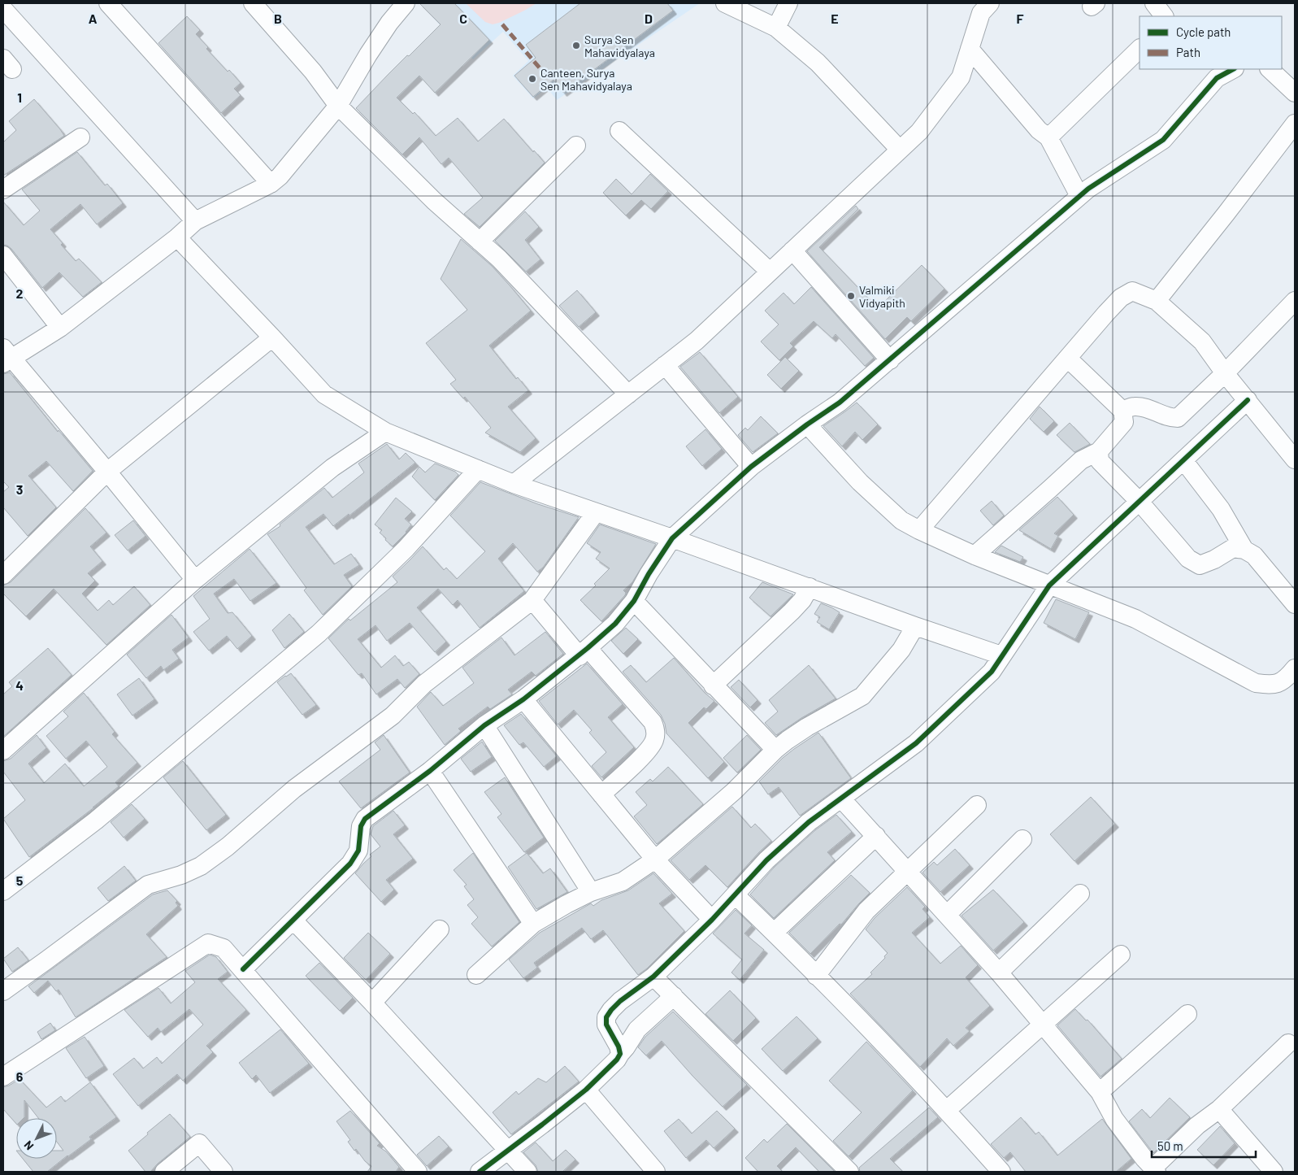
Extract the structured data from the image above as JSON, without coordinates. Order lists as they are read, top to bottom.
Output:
{
  "places": ["Surya Sen Mahavidyalaya", "Canteen, Surya Sen Mahavidyalaya", "Valmiki Vidyapith"],
  "legend": ["Cycle path", "Path"],
  "scale_bar": "50 m",
  "north": "bottom left",
  "grid": {
    "columns": [
      "A",
      "B",
      "C",
      "D",
      "E",
      "F"
    ],
    "rows": [
      "1",
      "2",
      "3",
      "4",
      "5",
      "6"
    ]
  }
}
